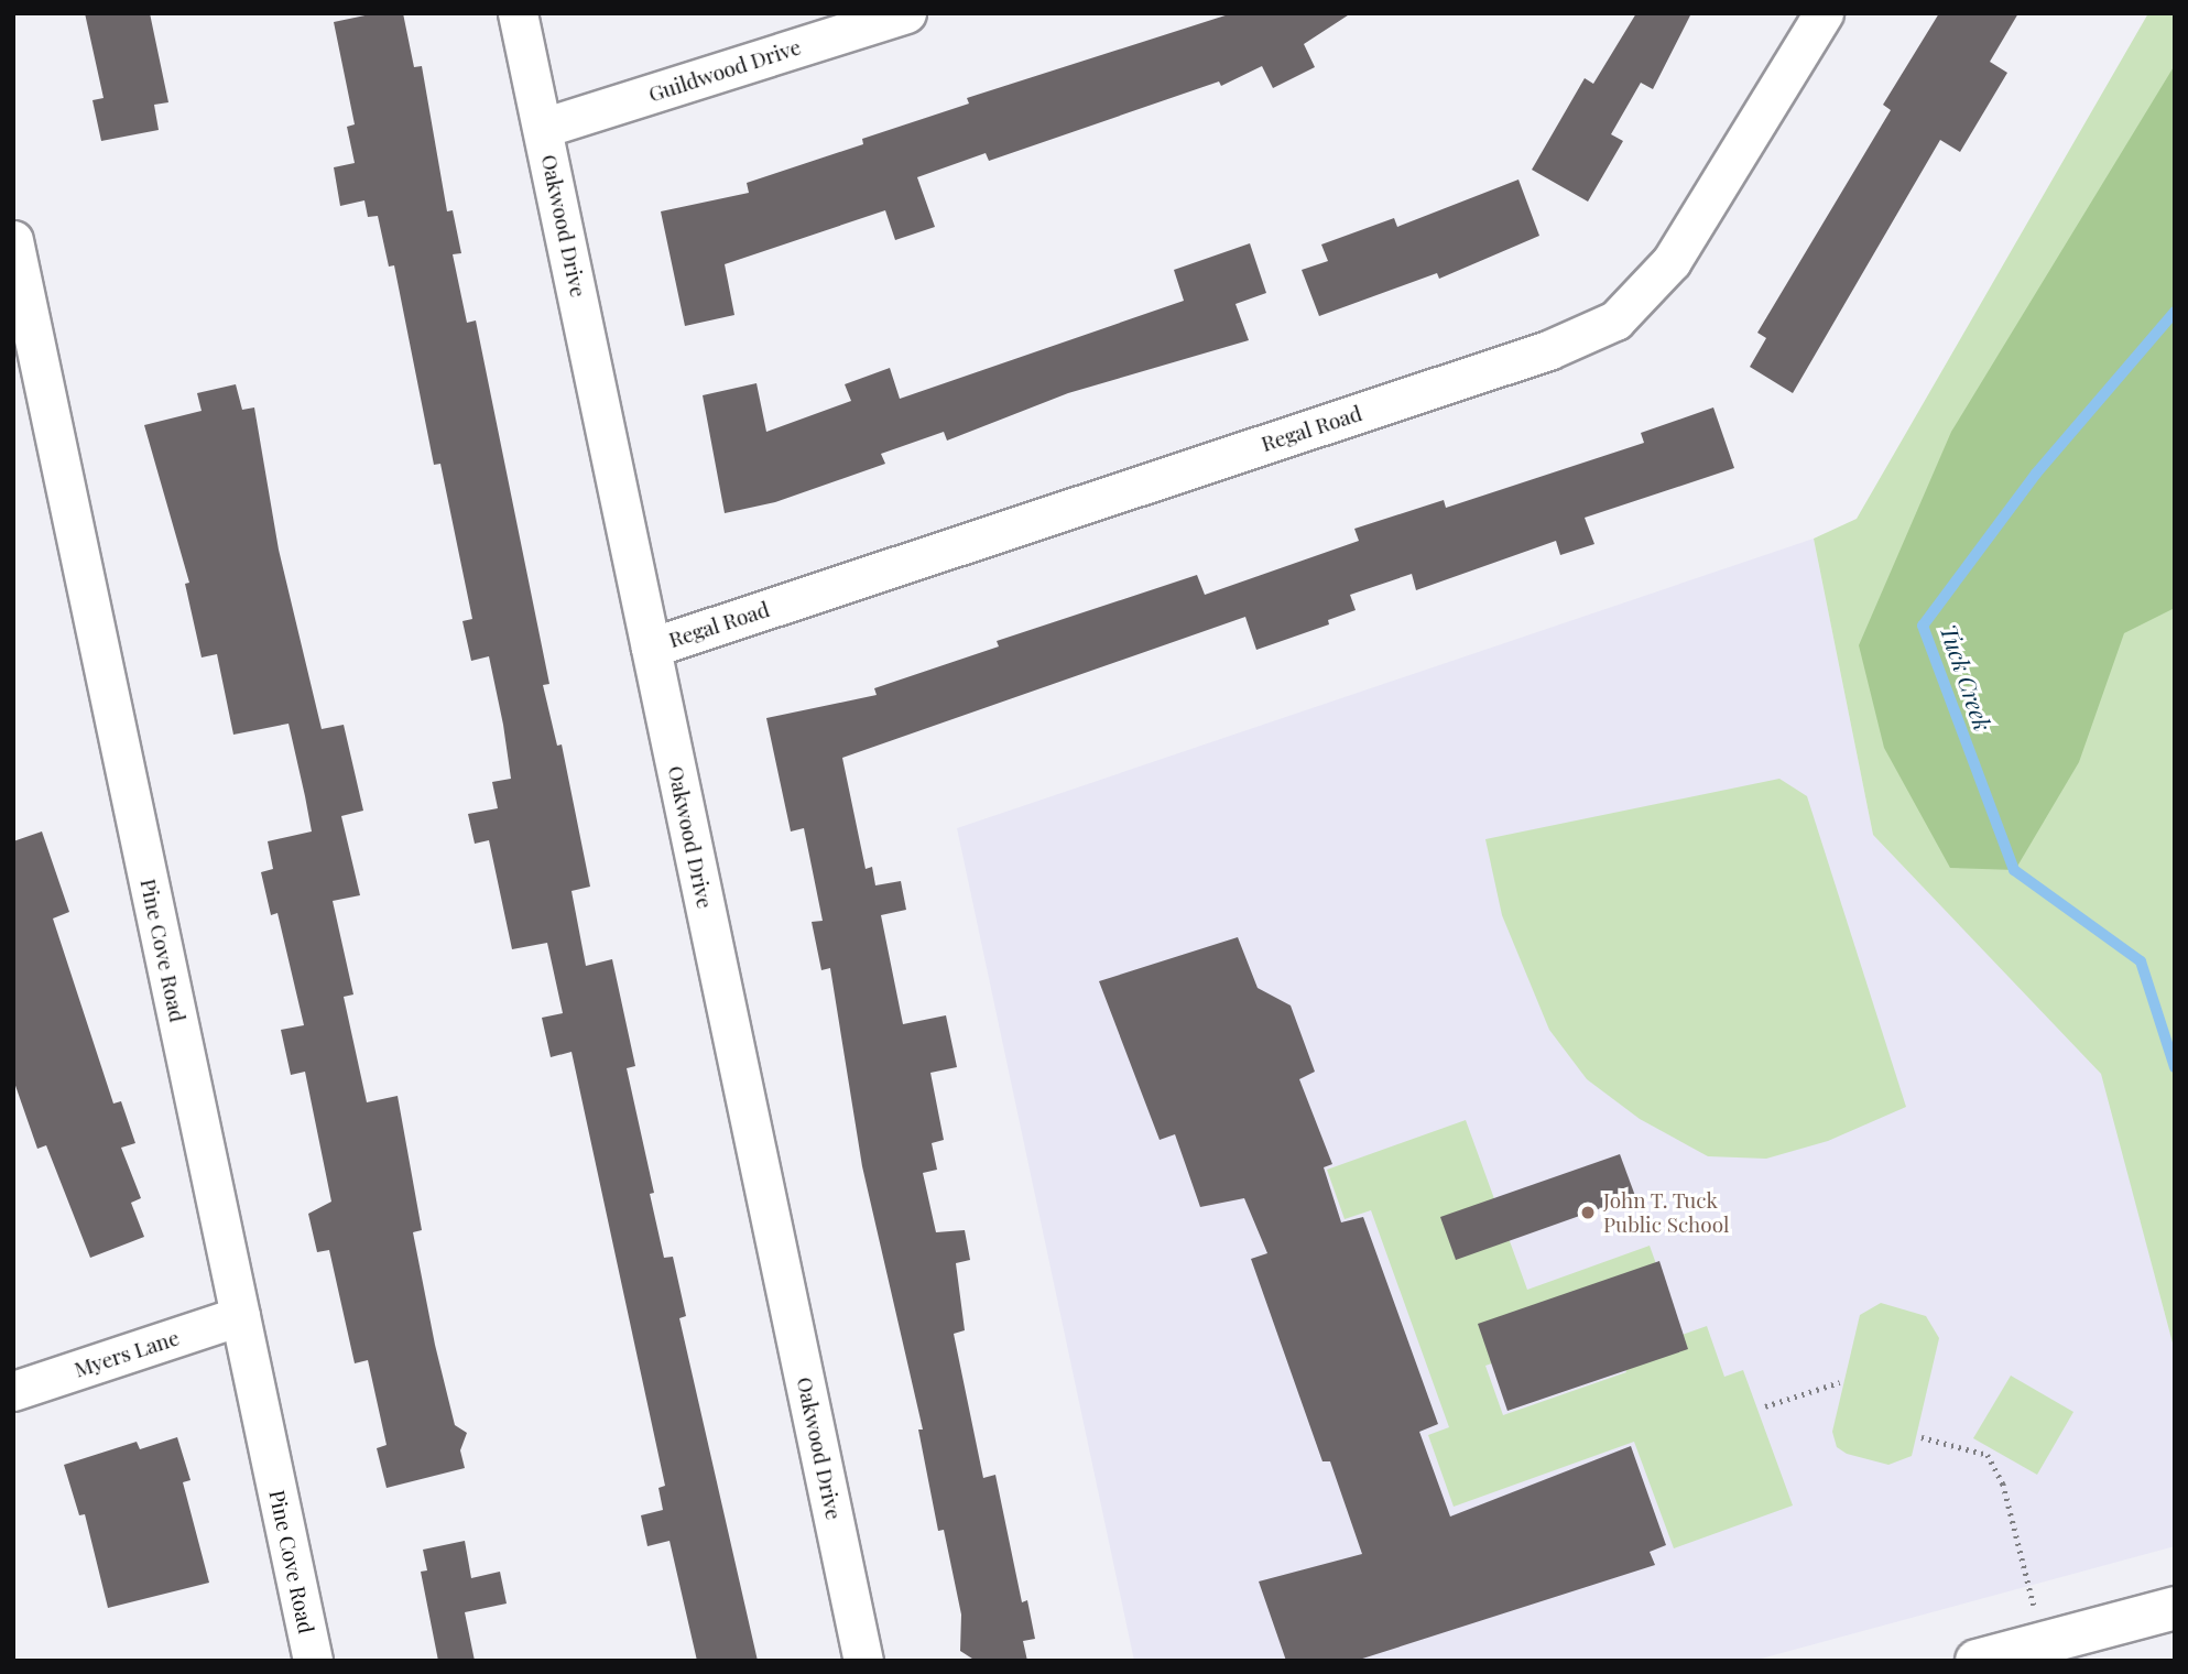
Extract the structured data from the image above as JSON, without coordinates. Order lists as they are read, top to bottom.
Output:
{
  "streets": {
    "street": [
      "Guildwood Drive",
      "Oakwood Drive",
      "Regal Road",
      "Pine Cove Road",
      "Myers Lane"
    ]
  },
  "crossings": [
    ["Guildwood Drive", "Oakwood Drive"],
    ["Oakwood Drive", "Regal Road"],
    ["Pine Cove Road", "Myers Lane"]
  ],
  "water": ["Tuck Creek"],
  "places": ["John T. Tuck Public School"]
}
